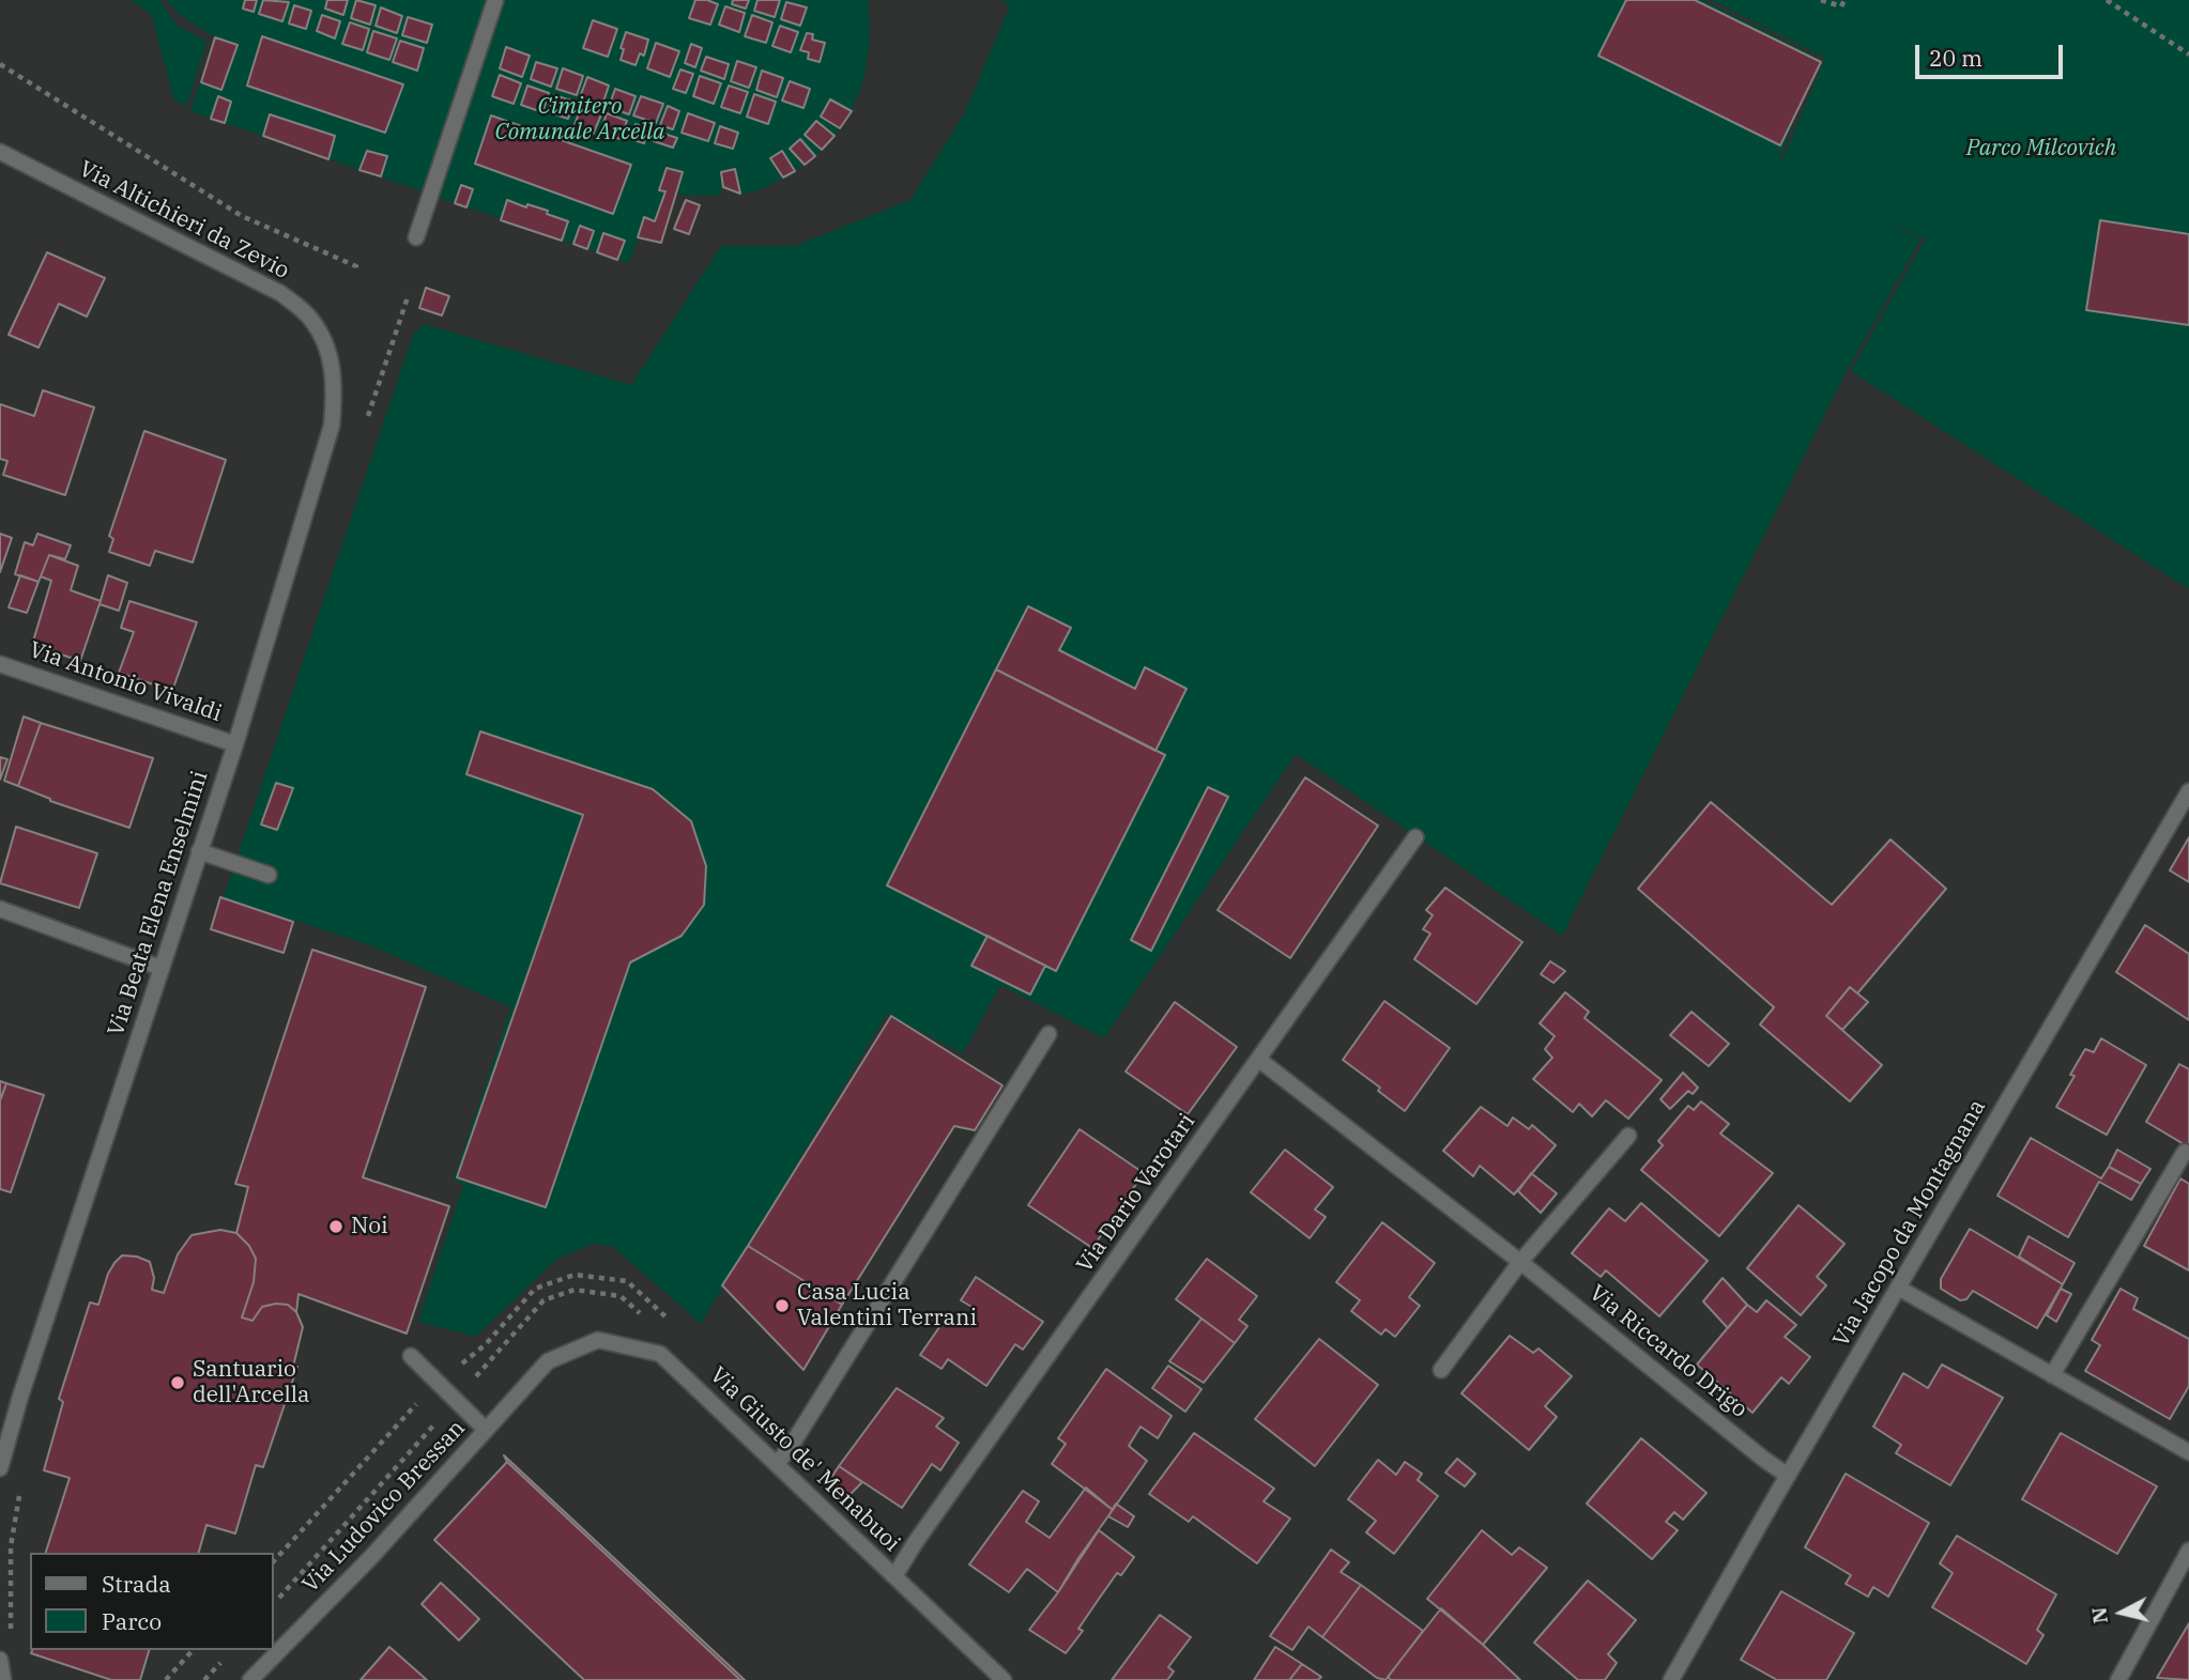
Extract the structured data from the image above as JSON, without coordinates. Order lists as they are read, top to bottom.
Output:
{
  "streets": {
    "street": [
      "Via Altichieri da Zevio",
      "Via Antonio Vivaldi",
      "Via Beata Elena Enselmini",
      "Via Dario Varotari",
      "Via Jacopo da Montagnana",
      "Via Riccardo Drigo",
      "Via Giusto de' Menabuoi",
      "Via Ludovico Bressan"
    ]
  },
  "crossings": [
    ["Via Altichieri da Zevio", "Via Beata Elena Enselmini"],
    ["Via Antonio Vivaldi", "Via Beata Elena Enselmini"],
    ["Via Dario Varotari", "Via Riccardo Drigo"],
    ["Via Dario Varotari", "Via Giusto de' Menabuoi"],
    ["Via Jacopo da Montagnana", "Via Riccardo Drigo"],
    ["Via Giusto de' Menabuoi", "Via Ludovico Bressan"]
  ],
  "parks": ["Cimitero Comunale Arcella", "Parco Milcovich"],
  "places": ["Noi", "Casa Lucia Valentini Terrani", "Santuario dell'Arcella"],
  "legend": ["Strada", "Parco"],
  "scale_bar": "20 m",
  "north": "left"
}
